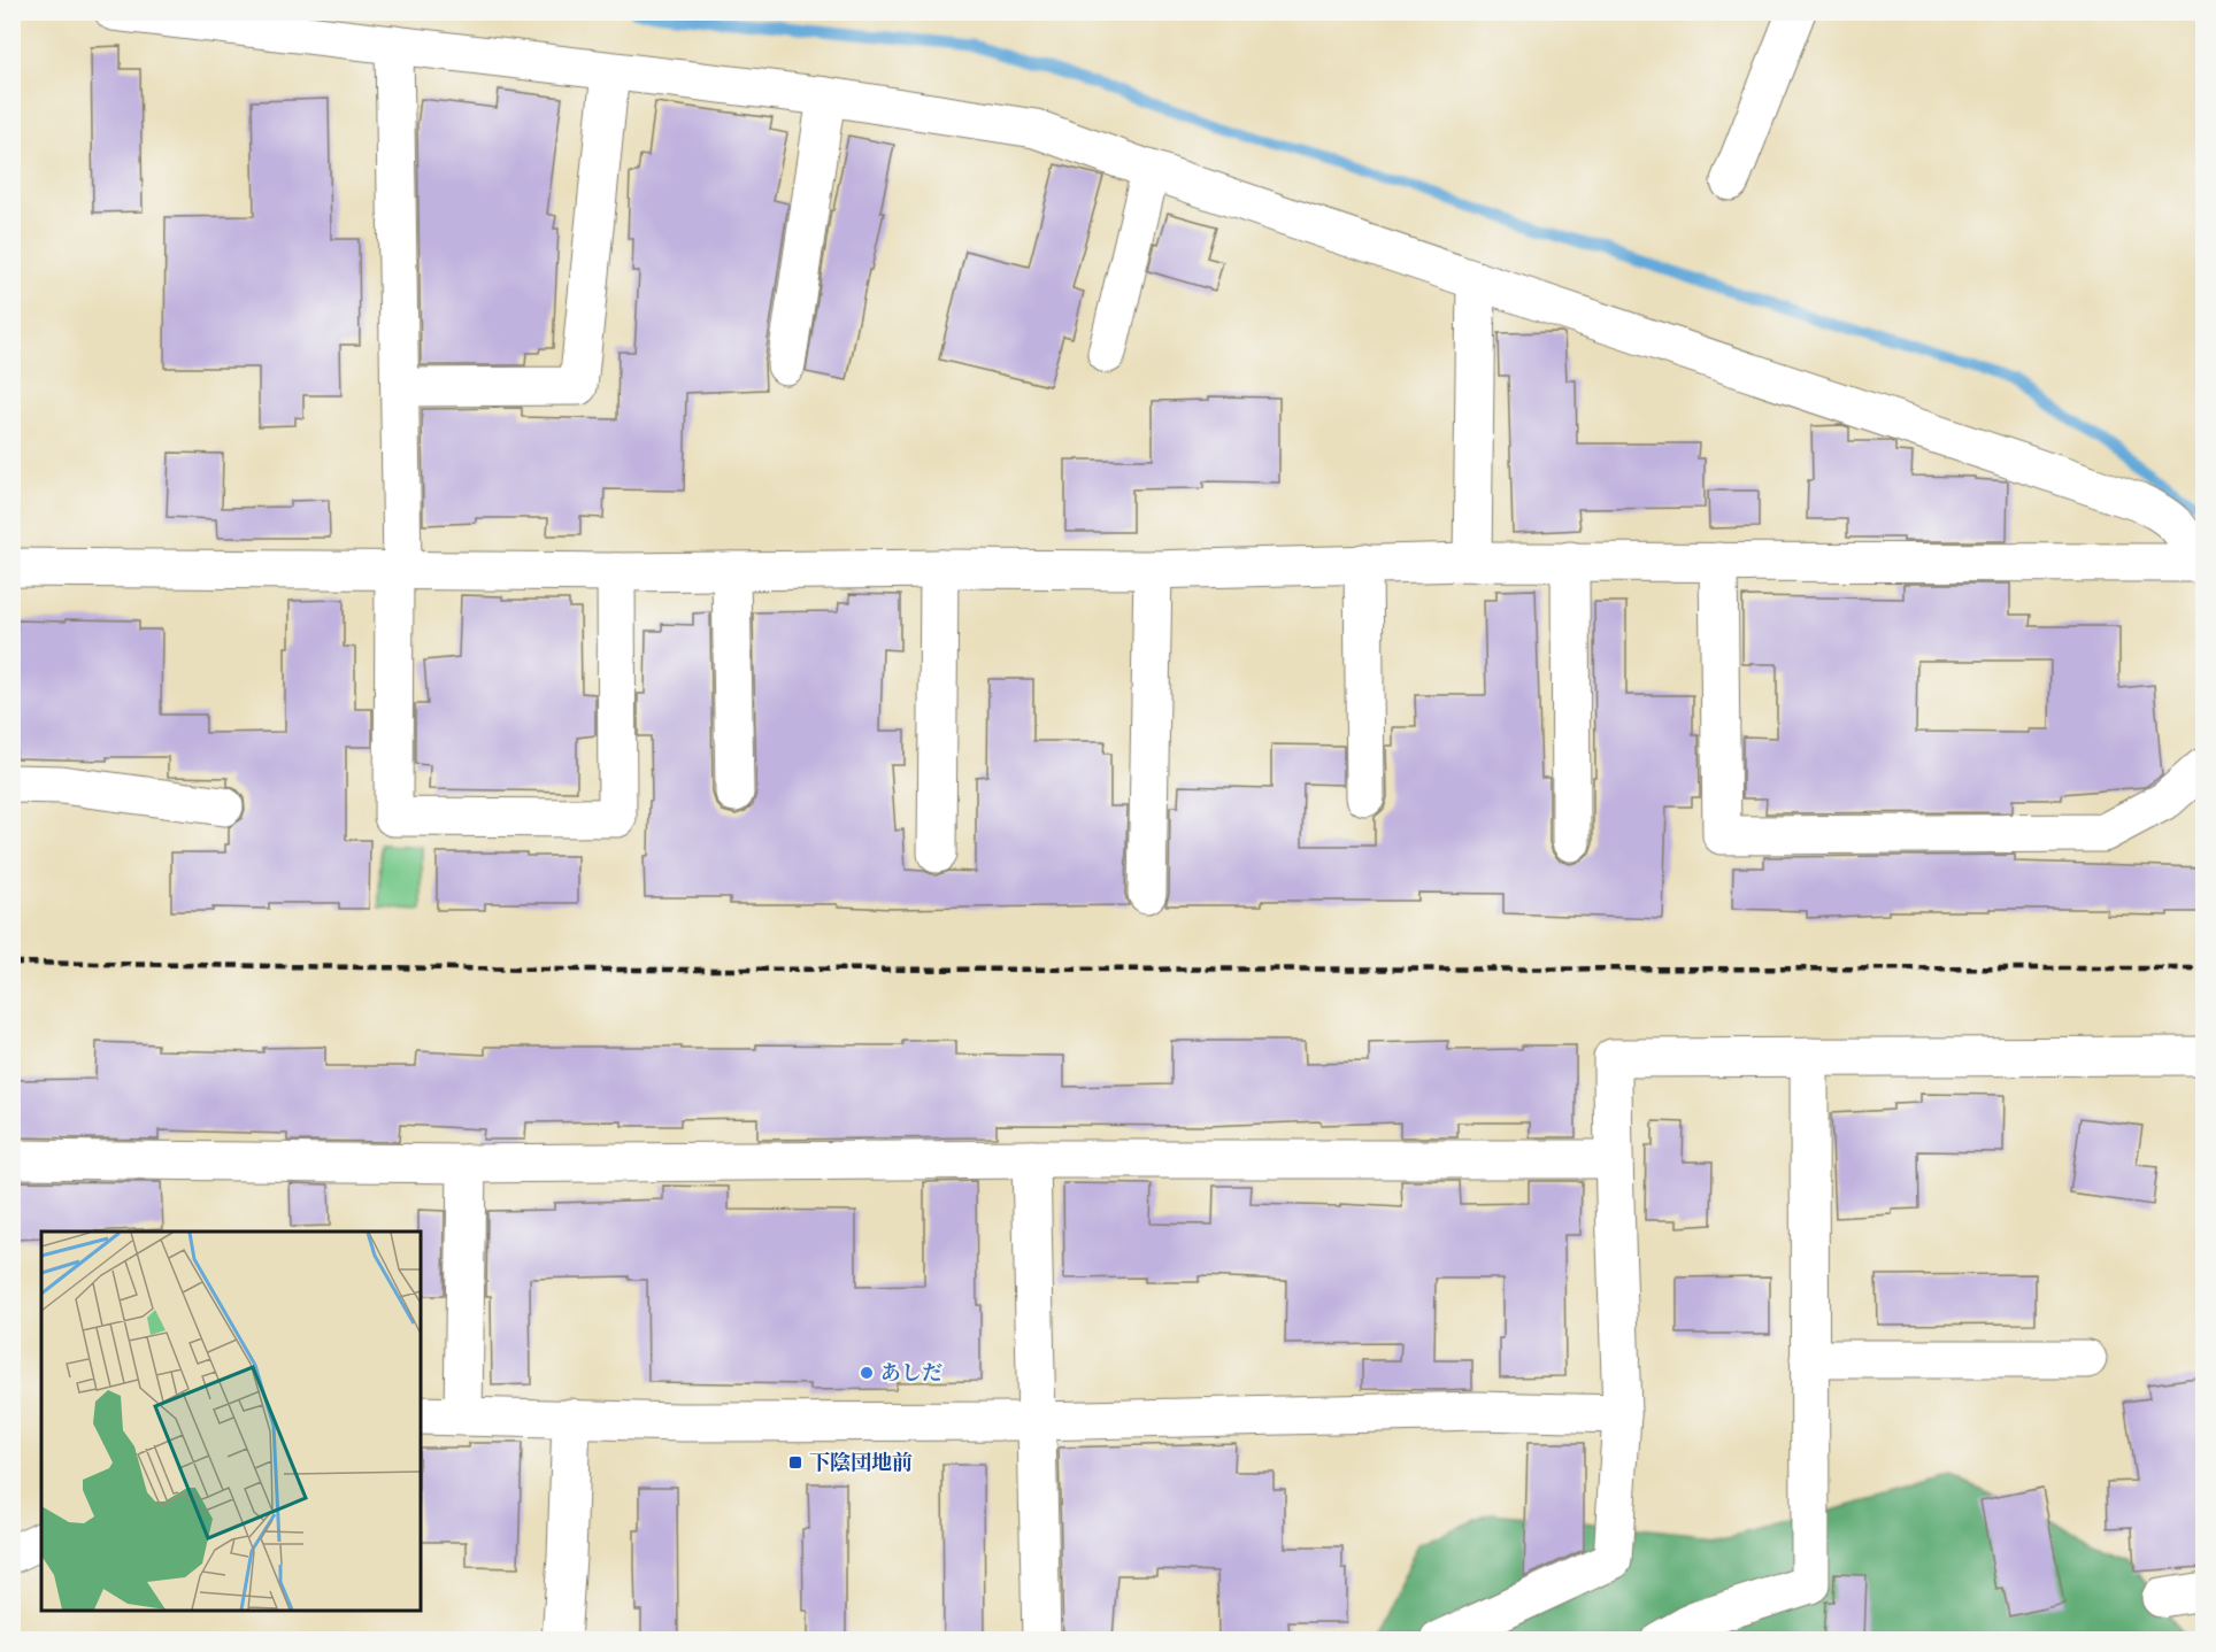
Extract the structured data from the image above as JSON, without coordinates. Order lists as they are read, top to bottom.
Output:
{
  "places": {
    "other": ["あしだ"],
    "transit": ["下陰団地前"]
  }
}
